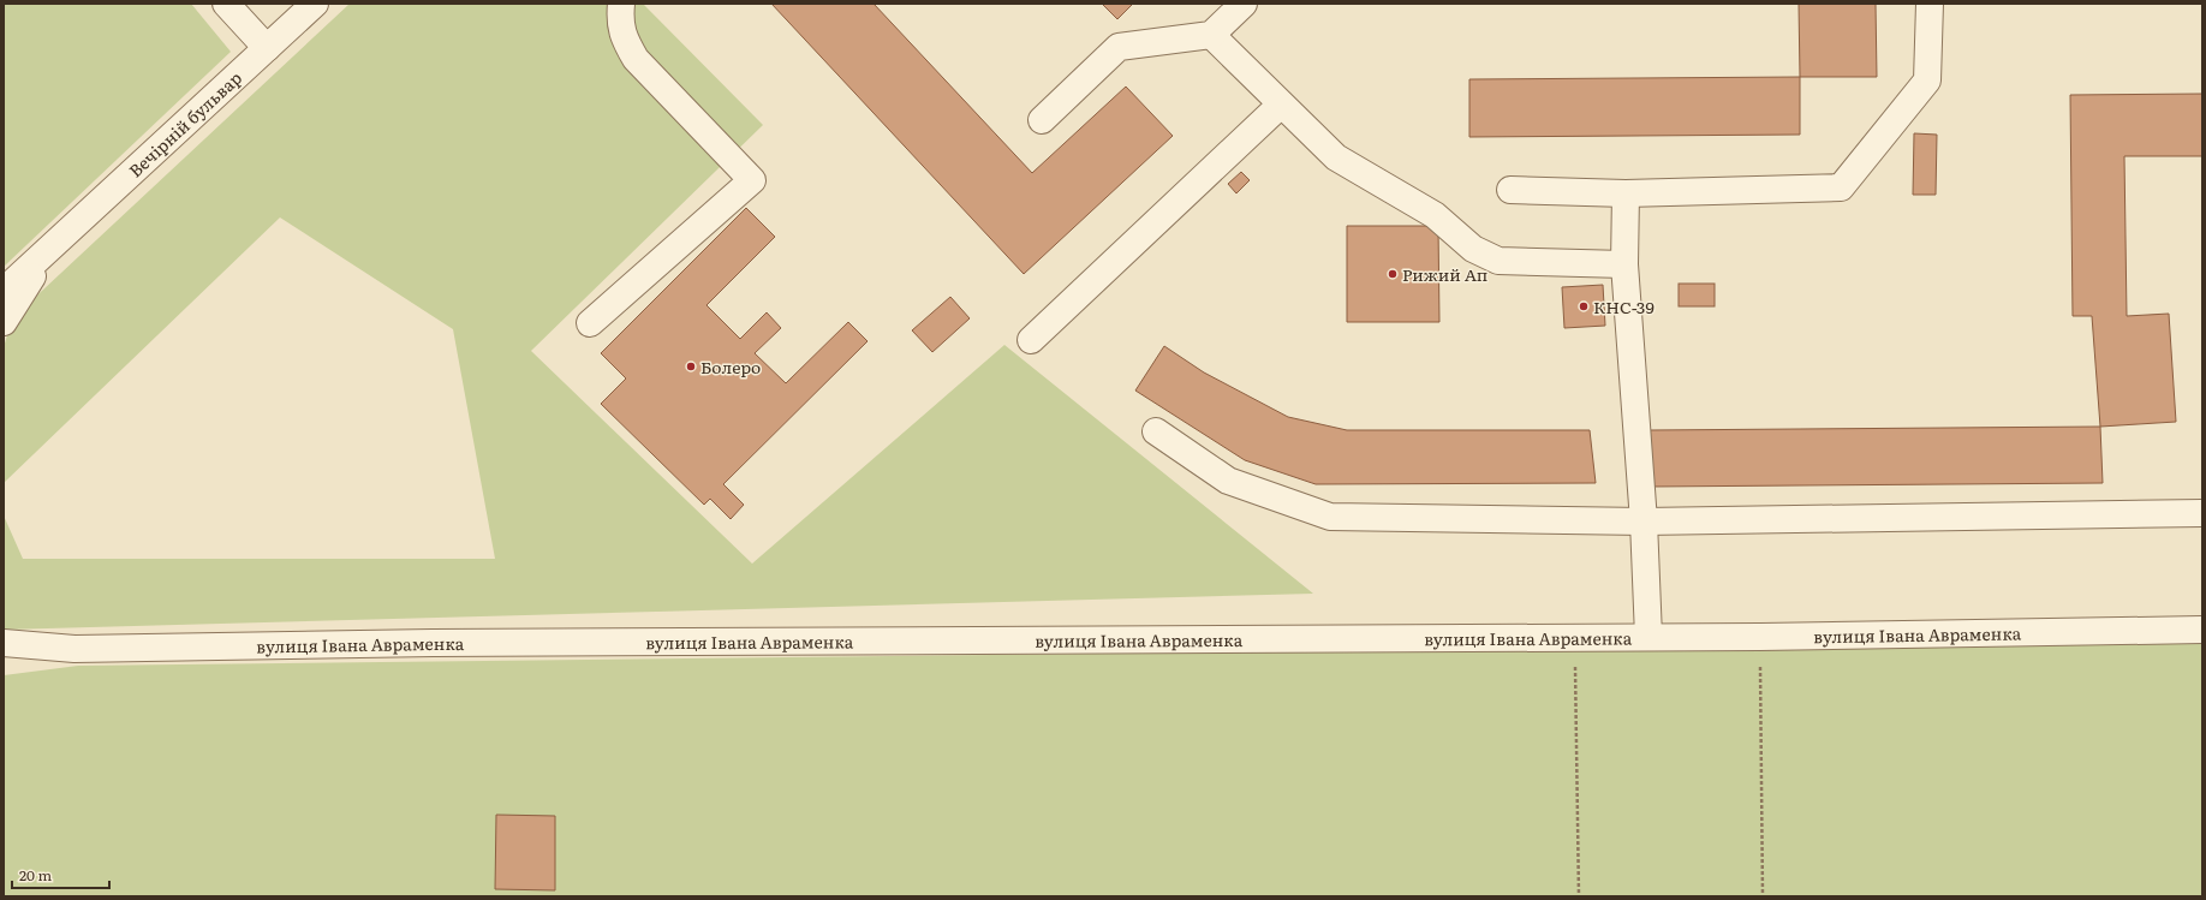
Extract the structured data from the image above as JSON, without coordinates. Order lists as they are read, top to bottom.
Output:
{
  "streets": {
    "street": ["Вечірній бульвар", "вулиця Івана Авраменка"]
  },
  "places": ["Рижий Ап", "КНС-39", "Болеро"],
  "scale_bar": "20 m"
}
